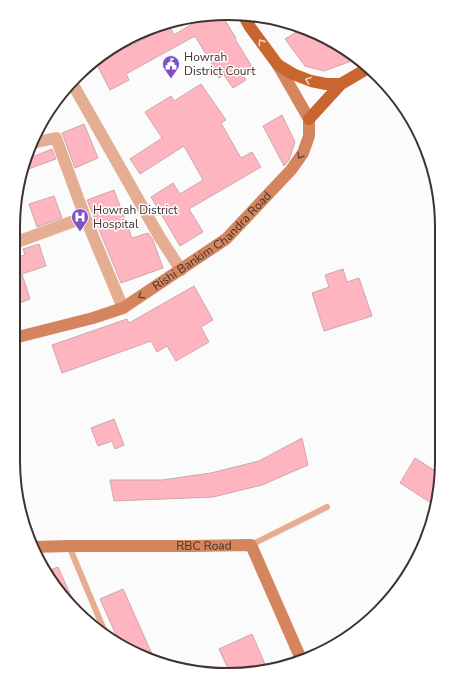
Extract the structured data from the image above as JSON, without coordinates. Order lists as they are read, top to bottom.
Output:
{
  "streets": {
    "main road": ["Rishi Bankim Chandra Road", "RBC Road"]
  },
  "one_way": ["Rishi Bankim Chandra Road"],
  "places": {
    "public building": ["Howrah District Court"],
    "hospital": ["Howrah District Hospital"]
  }
}
